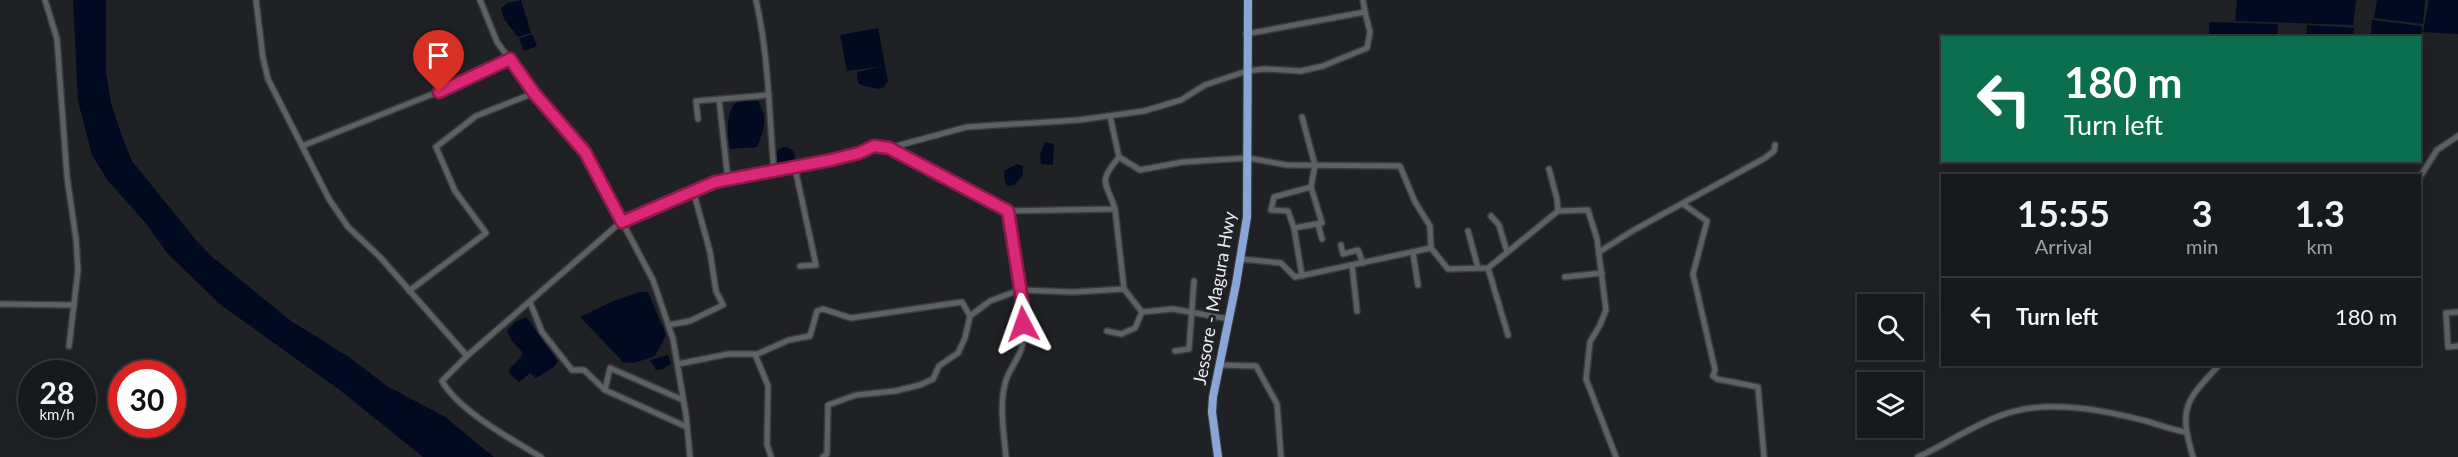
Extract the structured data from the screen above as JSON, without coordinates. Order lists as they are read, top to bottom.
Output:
{
  "streets": {
    "highway": ["Jessore - Magura Hwy"]
  },
  "page": {
    "turn": ["180 m", "Turn left"],
    "eta": [
      "15:55",
      "Arrival",
      "3",
      "min",
      "1.3",
      "km"
    ],
    "list": [
      {
        "name": "Turn left",
        "value": "180 m"
      }
    ],
    "speed": "28 km/h",
    "limit": "30"
  }
}
